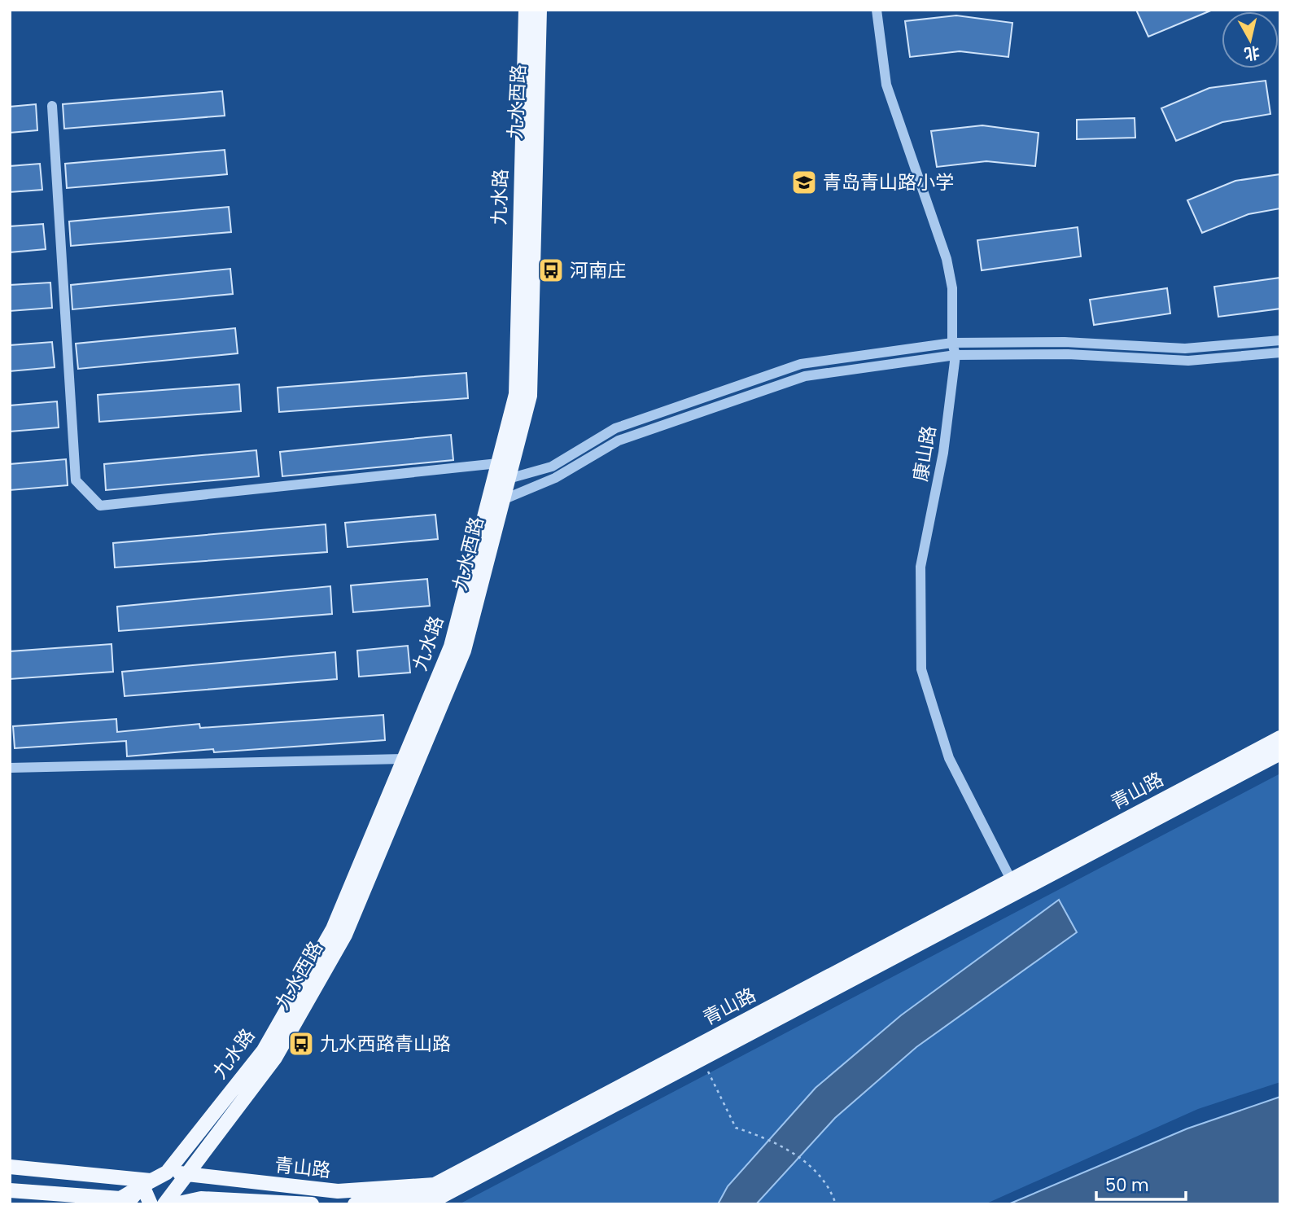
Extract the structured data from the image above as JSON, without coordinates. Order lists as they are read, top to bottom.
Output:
{
  "streets": {
    "main road": ["九水西路", "九水路", "青山路"],
    "street": ["康山路"]
  },
  "crossings": [
    ["九水西路", "九水路"],
    ["九水西路", "青山路"],
    ["九水路", "青山路"],
    ["康山路", "青山路"]
  ],
  "places": {
    "school or university": ["青岛青山路小学"],
    "bus stop": ["河南庄", "九水西路青山路"]
  },
  "scale_bar": "50 m",
  "north": "bottom"
}
